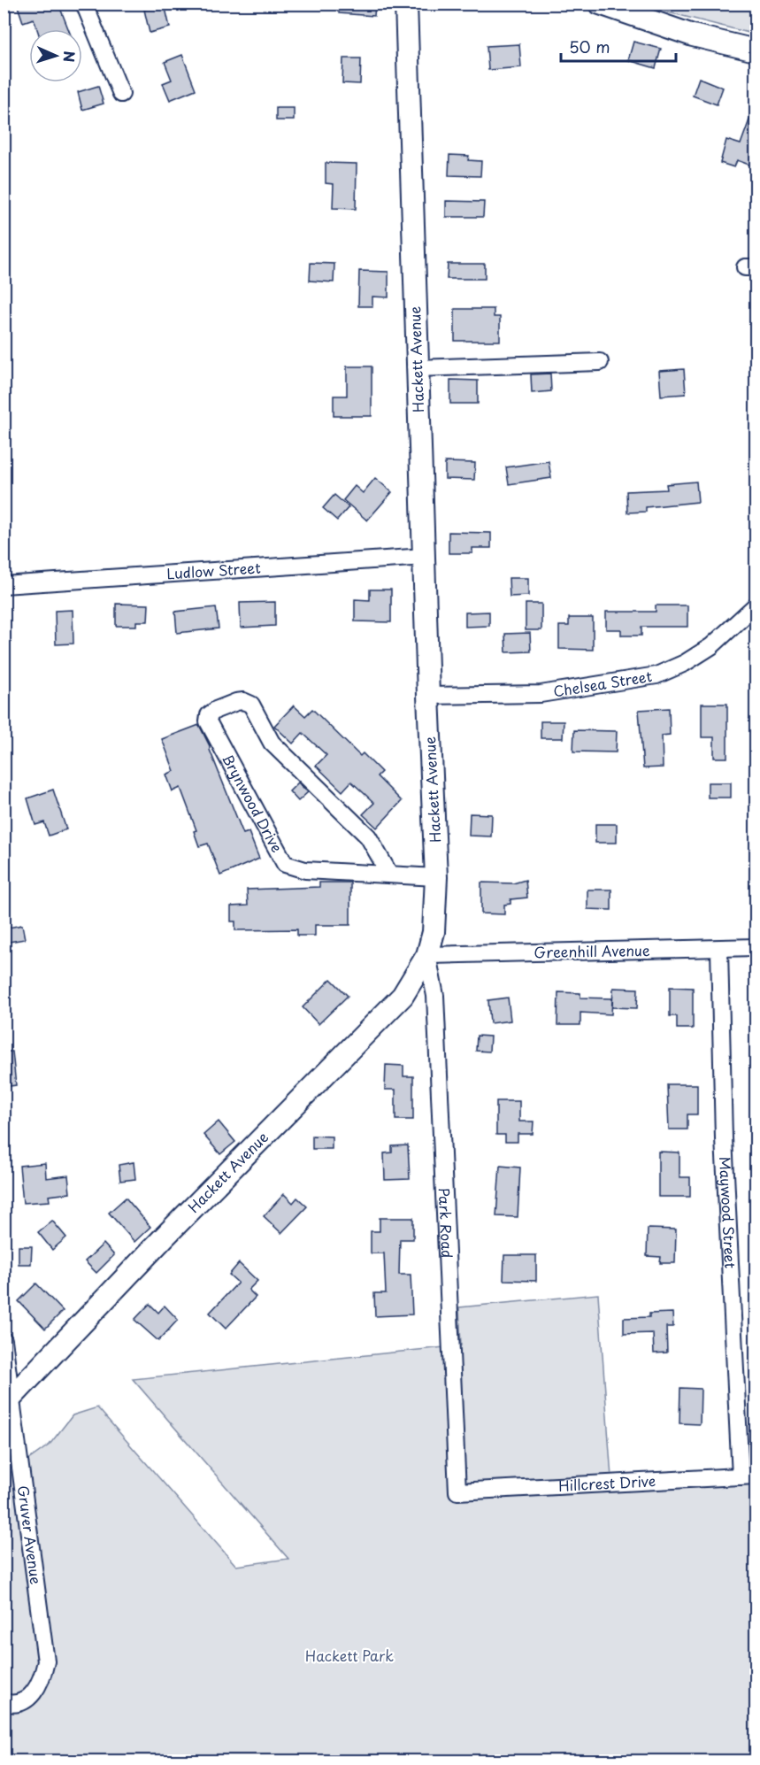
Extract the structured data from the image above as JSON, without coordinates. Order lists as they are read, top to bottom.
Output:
{
  "streets": {
    "main road": ["Hackett Avenue"],
    "street": [
      "Ludlow Street",
      "Chelsea Street",
      "Brynwood Drive",
      "Greenhill Avenue",
      "Maywood Street",
      "Park Road",
      "Hillcrest Drive",
      "Gruver Avenue"
    ]
  },
  "crossings": [
    ["Hackett Avenue", "Ludlow Street"],
    ["Hackett Avenue", "Chelsea Street"],
    ["Hackett Avenue", "Brynwood Drive"],
    ["Hackett Avenue", "Greenhill Avenue"],
    ["Hackett Avenue", "Park Road"],
    ["Hackett Avenue", "Gruver Avenue"],
    ["Greenhill Avenue", "Maywood Street"],
    ["Greenhill Avenue", "Park Road"],
    ["Maywood Street", "Hillcrest Drive"],
    ["Park Road", "Hillcrest Drive"]
  ],
  "parks": ["Hackett Park"],
  "scale_bar": "50 m",
  "north": "right"
}
